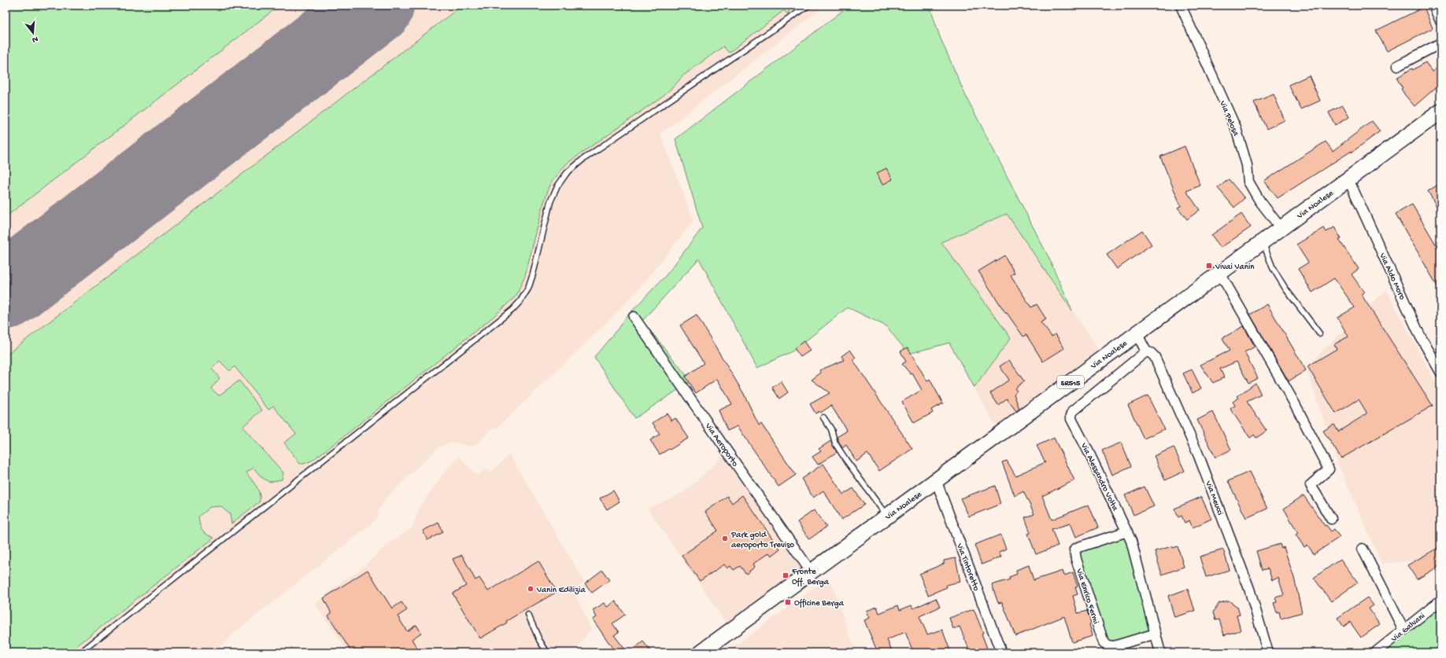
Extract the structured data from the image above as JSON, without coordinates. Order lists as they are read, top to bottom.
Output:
{
  "streets": {
    "main road": ["Via Noalese", "SR515"],
    "street": [
      "Via Pelosa",
      "Via Aldo Moro",
      "Via Aeroporto",
      "Via Alessandro Volta",
      "Via Meucci",
      "Via Tintoretto",
      "Via Enrico Fermi",
      "Via Galvani"
    ]
  },
  "crossings": [
    ["Via Pelosa", "Via Noalese"],
    ["Via Noalese", "Via Aldo Moro"],
    ["Via Noalese", "Via Aeroporto"],
    ["Via Noalese", "Via Tintoretto"],
    ["Via Alessandro Volta", "Via Meucci"],
    ["Via Alessandro Volta", "Via Enrico Fermi"]
  ],
  "places": {
    "transit": ["Vivai Vanin", "Fronte Off. Berga", "Officine Berga"],
    "other": ["Park gold aeroporto Treviso", "Vanin Edilizia"]
  },
  "north": "bottom"
}
